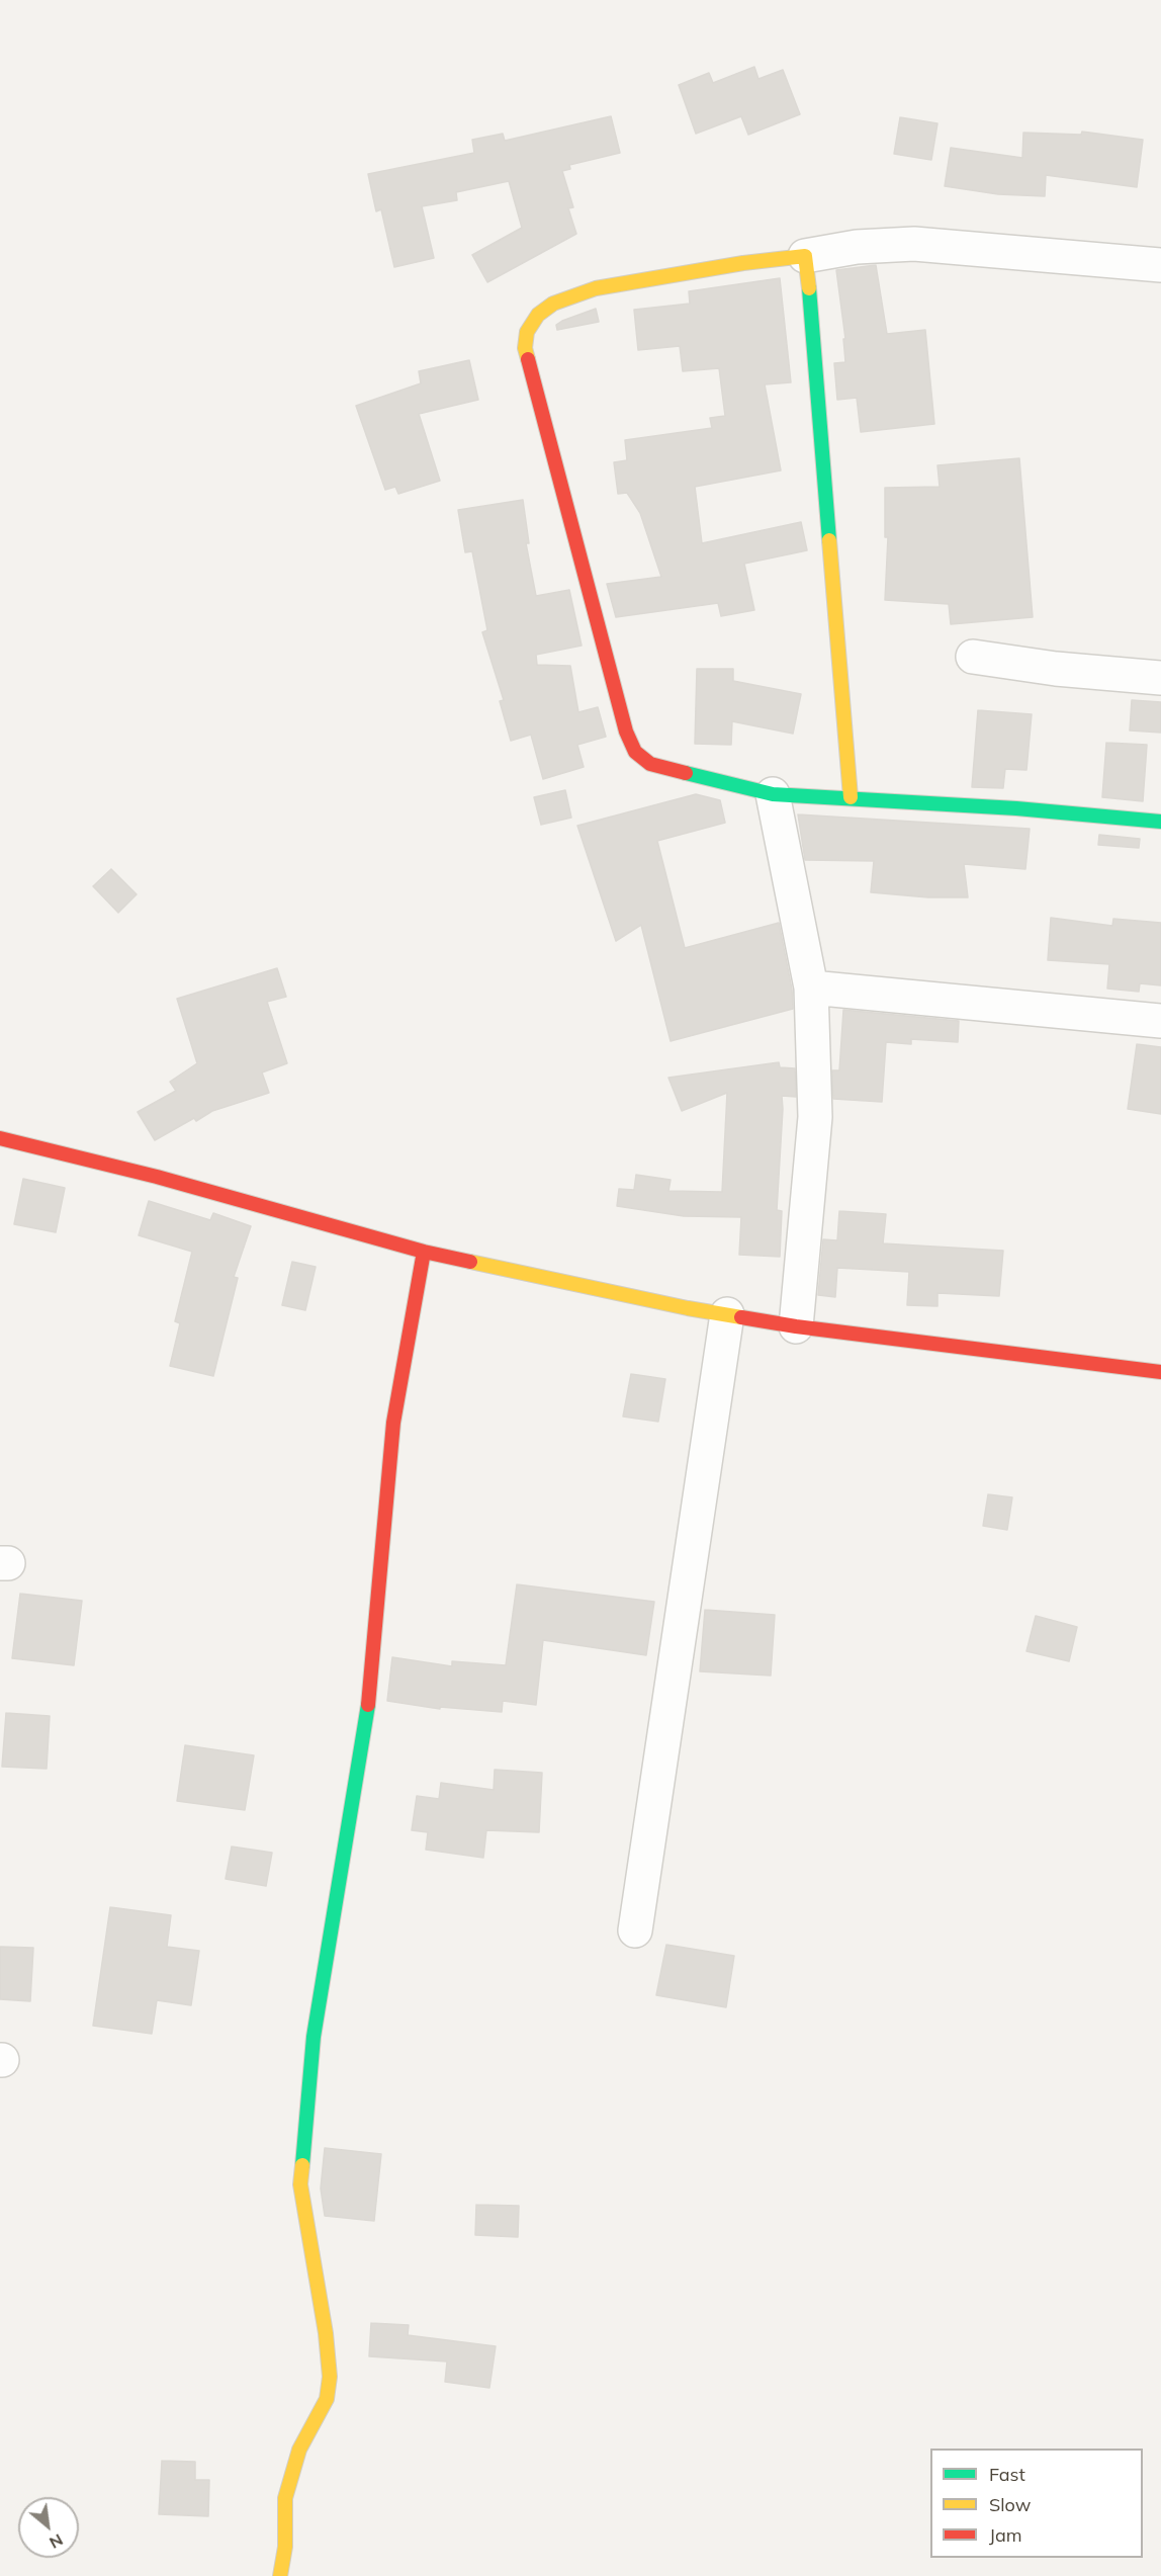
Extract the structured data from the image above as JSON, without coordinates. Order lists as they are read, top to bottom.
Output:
{
  "legend": ["Fast", "Slow", "Jam"],
  "north": "bottom right"
}
